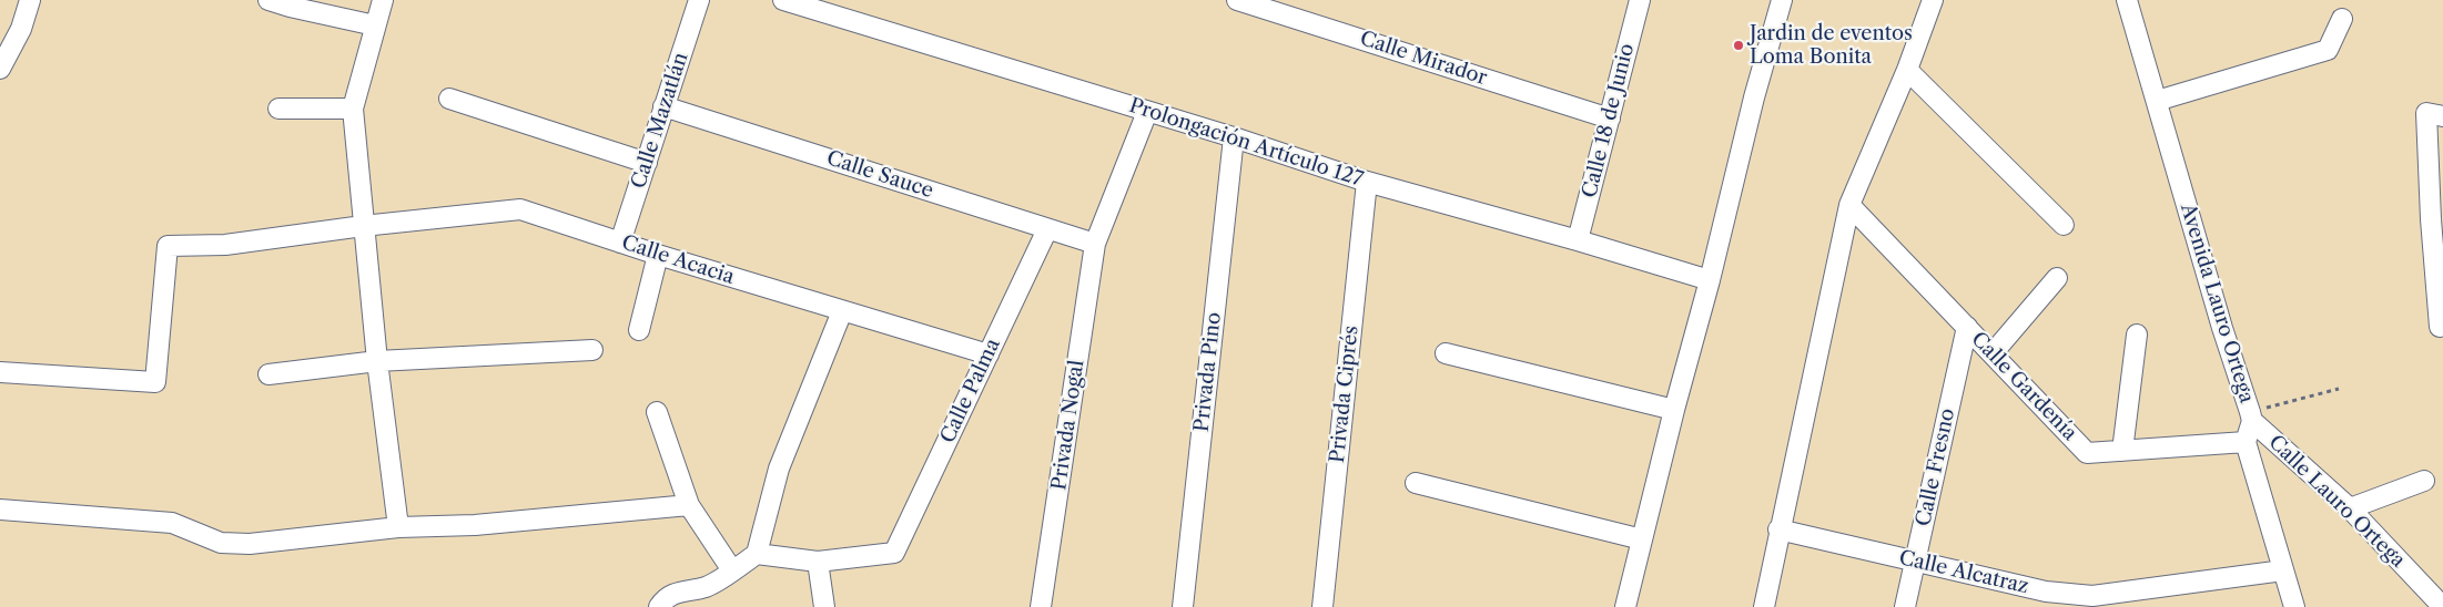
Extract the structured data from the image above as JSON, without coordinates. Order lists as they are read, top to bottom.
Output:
{
  "streets": {
    "street": [
      "Calle Mirador",
      "Calle Mazatlán",
      "Calle 18 de Junio",
      "Prolongación Artículo 127",
      "Calle Sauce",
      "Calle Acacia",
      "Avenida Lauro Ortega",
      "Privada Pino",
      "Calle Gardenía",
      "Calle Palma",
      "Privada Ciprés",
      "Privada Nogal",
      "Calle Fresno",
      "Calle Lauro Ortega",
      "Calle Alcatraz"
    ]
  },
  "crossings": [
    ["Calle Mirador", "Calle 18 de Junio"],
    ["Calle Mazatlán", "Calle Sauce"],
    ["Calle Mazatlán", "Calle Acacia"],
    ["Calle 18 de Junio", "Prolongación Artículo 127"],
    ["Prolongación Artículo 127", "Privada Pino"],
    ["Prolongación Artículo 127", "Privada Ciprés"],
    ["Prolongación Artículo 127", "Privada Nogal"],
    ["Calle Sauce", "Calle Palma"],
    ["Calle Sauce", "Privada Nogal"],
    ["Calle Acacia", "Calle Palma"],
    ["Avenida Lauro Ortega", "Calle Gardenía"],
    ["Avenida Lauro Ortega", "Calle Lauro Ortega"],
    ["Calle Gardenía", "Calle Fresno"],
    ["Calle Fresno", "Calle Alcatraz"]
  ],
  "places": ["Jardin de eventos Loma Bonita"]
}
